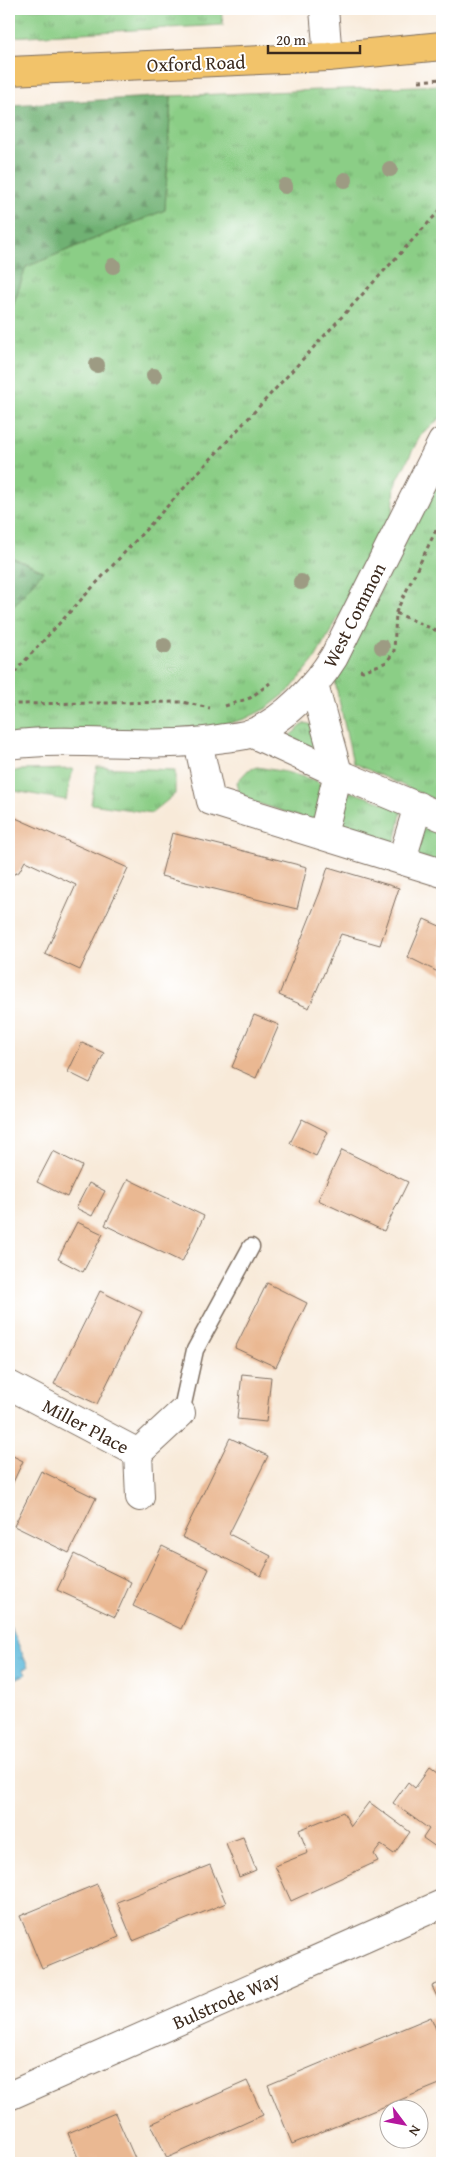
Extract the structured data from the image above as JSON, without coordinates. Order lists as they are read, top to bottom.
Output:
{
  "streets": {
    "main road": ["Oxford Road"],
    "street": ["West Common", "Miller Place", "Bulstrode Way"]
  },
  "scale_bar": "20 m",
  "north": "bottom right"
}
